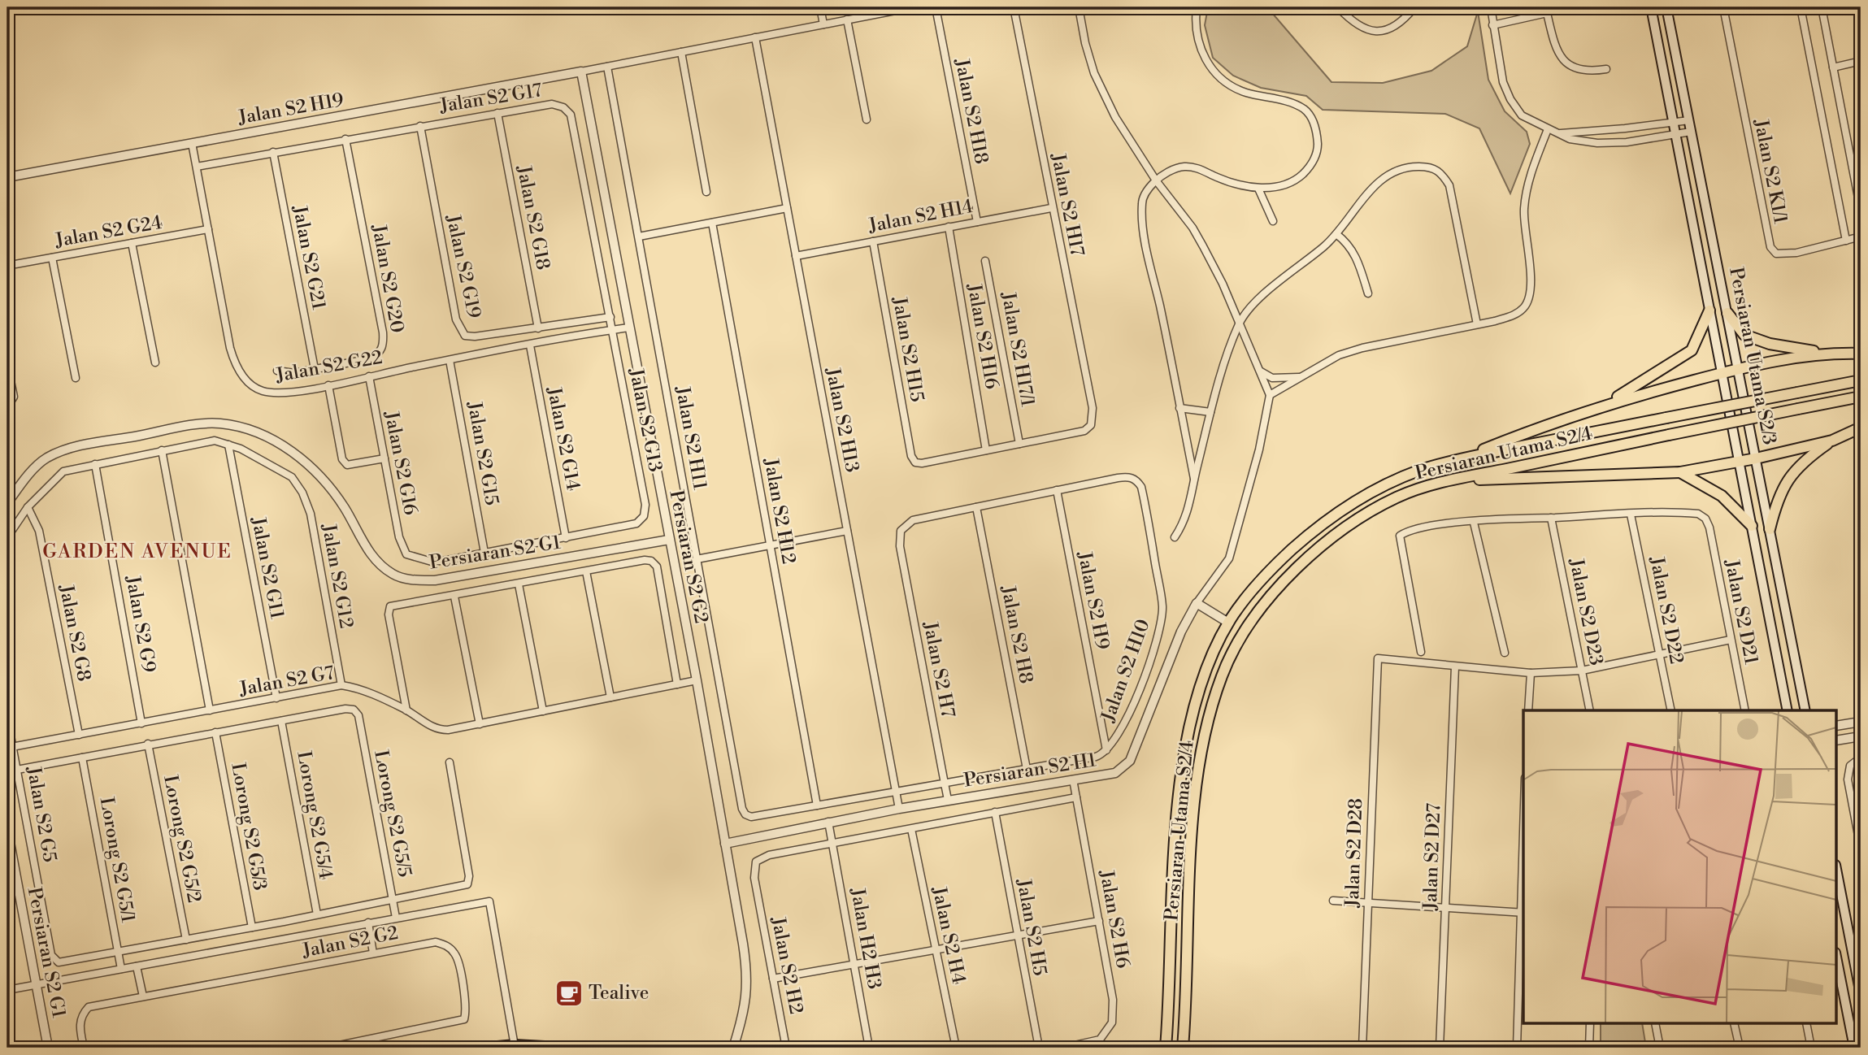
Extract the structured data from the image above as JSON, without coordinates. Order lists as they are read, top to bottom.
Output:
{
  "streets": {
    "main road": ["Persiaran Utama S2/3", "Persiaran Utama S2/4"],
    "street": [
      "Jalan S2 G17",
      "Jalan S2 H19",
      "Jalan S2 H18",
      "Jalan S2 K1/1",
      "Jalan S2 H17",
      "Jalan S2 H14",
      "Jalan S2 G18",
      "Jalan S2 G24",
      "Jalan S2 G21",
      "Jalan S2 G19",
      "Jalan S2 G20",
      "Jalan S2 H16",
      "Jalan S2 H15",
      "Jalan S2 H17/1",
      "Jalan S2 G22",
      "Jalan S2 G13",
      "Jalan S2 H13",
      "Jalan S2 H11",
      "Jalan S2 G14",
      "Jalan S2 G15",
      "Jalan S2 G16",
      "Jalan S2 H12",
      "Persiaran S2 G1",
      "Persiaran S2 G2",
      "Jalan S2 G11",
      "Jalan S2 G12",
      "Jalan S2 H9",
      "Jalan S2 D22",
      "Jalan S2 D23",
      "Jalan S2 D21",
      "Jalan S2 G9",
      "Jalan S2 G8",
      "Jalan S2 H8",
      "Jalan S2 H7",
      "Jalan S2 H10",
      "Jalan S2 G7",
      "Persiaran S2 H1",
      "Lorong S2 G5/5",
      "Jalan S2 G5",
      "Lorong S2 G5/4",
      "Lorong S2 G5/3",
      "Lorong S2 G5/2",
      "Jalan S2 D28",
      "Jalan S2 D27",
      "Lorong S2 G5/1",
      "Jalan S2 H6",
      "Jalan S2 H5",
      "Jalan S2 H4",
      "Jalan H2 H3",
      "Jalan S2 G2",
      "Jalan S2 H2"
    ]
  },
  "crossings": [
    ["Jalan S2 G17", "Jalan S2 G18"],
    ["Jalan S2 G17", "Jalan S2 G21"],
    ["Jalan S2 G17", "Jalan S2 G19"],
    ["Jalan S2 G17", "Jalan S2 G20"],
    ["Jalan S2 G17", "Jalan S2 G22"],
    ["Jalan S2 G17", "Jalan S2 G13"],
    ["Jalan S2 H19", "Jalan S2 G22"],
    ["Jalan S2 H19", "Persiaran S2 G2"],
    ["Jalan S2 H18", "Jalan S2 H14"],
    ["Jalan S2 H17", "Jalan S2 H14"],
    ["Jalan S2 H17", "Jalan S2 H17/1"],
    ["Jalan S2 H14", "Jalan S2 H16"],
    ["Jalan S2 H14", "Jalan S2 H15"],
    ["Jalan S2 H14", "Jalan S2 H13"],
    ["Jalan S2 G18", "Jalan S2 G19"],
    ["Jalan S2 G24", "Jalan S2 G22"],
    ["Jalan S2 G21", "Jalan S2 G20"],
    ["Jalan S2 H16", "Jalan S2 H15"],
    ["Jalan S2 G22", "Jalan S2 G13"],
    ["Jalan S2 G22", "Jalan S2 G14"],
    ["Jalan S2 G22", "Jalan S2 G15"],
    ["Jalan S2 G22", "Jalan S2 G16"],
    ["Jalan S2 G22", "Persiaran S2 G2"],
    ["Jalan S2 G13", "Jalan S2 G14"],
    ["Jalan S2 H13", "Persiaran S2 H1"],
    ["Jalan S2 H11", "Jalan S2 H12"],
    ["Jalan S2 G15", "Jalan S2 G16"],
    ["Persiaran S2 G1", "Persiaran S2 G2"],
    ["Persiaran S2 G2", "Jalan S2 G7"],
    ["Persiaran S2 G2", "Persiaran S2 H1"],
    ["Jalan S2 G11", "Jalan S2 G12"],
    ["Jalan S2 G11", "Jalan S2 G7"],
    ["Jalan S2 G12", "Jalan S2 G7"],
    ["Jalan S2 H9", "Jalan S2 H10"],
    ["Jalan S2 D22", "Jalan S2 D21"],
    ["Jalan S2 G9", "Jalan S2 G7"],
    ["Jalan S2 G8", "Jalan S2 G7"],
    ["Jalan S2 H8", "Jalan S2 H10"],
    ["Jalan S2 H7", "Jalan S2 H10"],
    ["Jalan S2 H7", "Persiaran S2 H1"],
    ["Jalan S2 G7", "Jalan S2 G5"],
    ["Persiaran S2 H1", "Jalan S2 H6"],
    ["Persiaran S2 H1", "Jalan H2 H3"],
    ["Lorong S2 G5/5", "Lorong S2 G5/4"],
    ["Jalan S2 G5", "Lorong S2 G5/1"],
    ["Jalan S2 D28", "Jalan S2 D27"],
    ["Jalan H2 H3", "Jalan S2 H2"]
  ],
  "districts": ["GARDEN AVENUE"],
  "places": {
    "cafe": ["Tealive"]
  }
}
